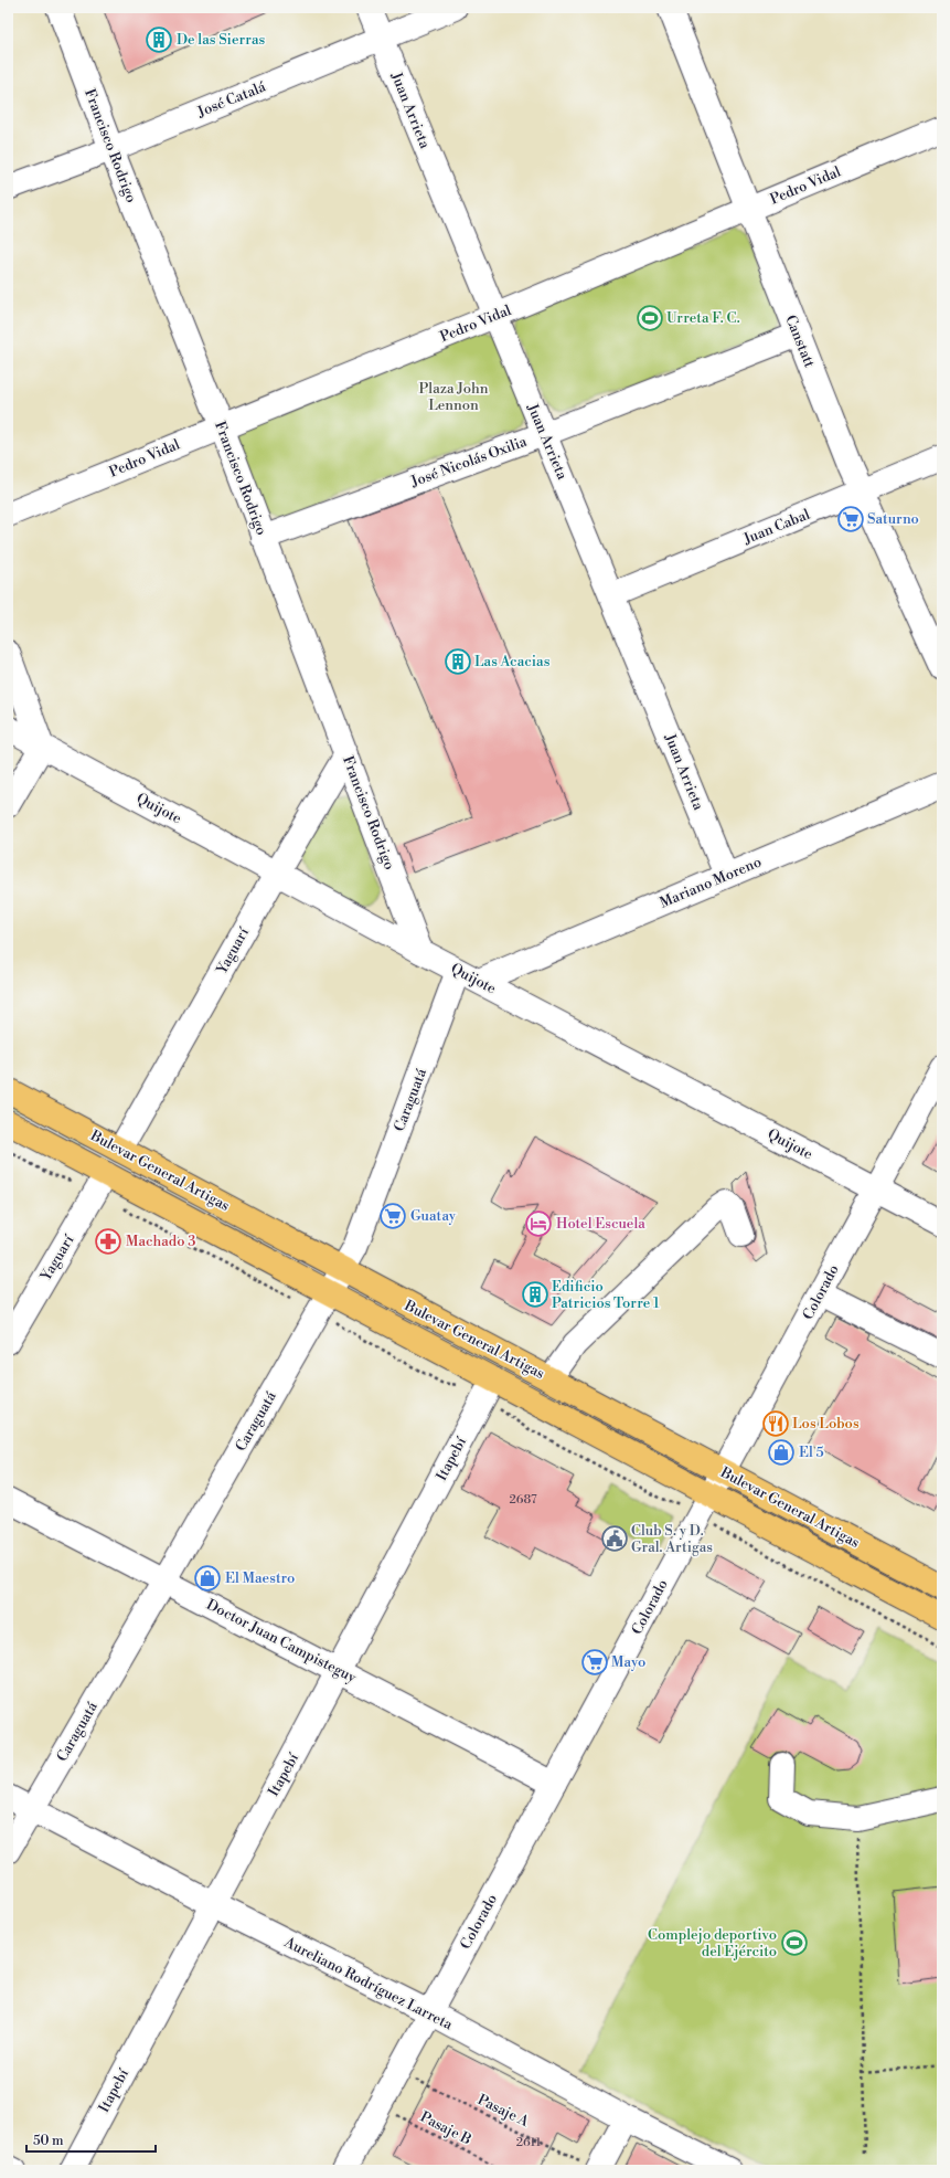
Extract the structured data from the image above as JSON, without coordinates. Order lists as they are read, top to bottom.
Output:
{
  "streets": {
    "main road": ["Bulevar General Artigas"],
    "street": [
      "José Catalá",
      "Juan Arrieta",
      "Francisco Rodrigo",
      "Pedro Vidal",
      "Canstatt",
      "José Nicolás Oxilia",
      "Juan Cabal",
      "Quijote",
      "Mariano Moreno",
      "Yaguarí",
      "Caraguatá",
      "Colorado",
      "Itapebí",
      "Doctor Juan Campisteguy",
      "Aureliano Rodríguez Larreta"
    ],
    "path": ["Pasaje A", "Pasaje B"]
  },
  "crossings": [
    ["José Catalá", "Juan Arrieta"],
    ["José Catalá", "Francisco Rodrigo"],
    ["Juan Arrieta", "Pedro Vidal"],
    ["Juan Arrieta", "José Nicolás Oxilia"],
    ["Juan Arrieta", "Juan Cabal"],
    ["Juan Arrieta", "Mariano Moreno"],
    ["Francisco Rodrigo", "Pedro Vidal"],
    ["Francisco Rodrigo", "José Nicolás Oxilia"],
    ["Francisco Rodrigo", "Quijote"],
    ["Francisco Rodrigo", "Yaguarí"],
    ["Pedro Vidal", "Canstatt"],
    ["Canstatt", "José Nicolás Oxilia"],
    ["Canstatt", "Juan Cabal"],
    ["Quijote", "Mariano Moreno"],
    ["Quijote", "Yaguarí"],
    ["Quijote", "Caraguatá"],
    ["Quijote", "Colorado"],
    ["Mariano Moreno", "Caraguatá"],
    ["Yaguarí", "Bulevar General Artigas"],
    ["Caraguatá", "Bulevar General Artigas"],
    ["Caraguatá", "Doctor Juan Campisteguy"],
    ["Caraguatá", "Aureliano Rodríguez Larreta"],
    ["Bulevar General Artigas", "Colorado"],
    ["Bulevar General Artigas", "Itapebí"],
    ["Colorado", "Doctor Juan Campisteguy"],
    ["Colorado", "Aureliano Rodríguez Larreta"],
    ["Colorado", "Pasaje A"],
    ["Colorado", "Pasaje B"],
    ["Itapebí", "Doctor Juan Campisteguy"],
    ["Itapebí", "Aureliano Rodríguez Larreta"]
  ],
  "parks": ["Plaza John Lennon"],
  "places": {
    "building": ["De las Sierras", "Las Acacias", "Edificio Patricios Torre 1"],
    "sports": ["Urreta F. C.", "Complejo deportivo del Ejército"],
    "supermarket": ["Saturno", "Guatay", "Mayo"],
    "hotel": ["Hotel Escuela"],
    "pharmacy": ["Machado 3"],
    "restaurant": ["Los Lobos"],
    "shop": ["El 5", "El Maestro"],
    "public building": ["Club S. y D. Gral. Artigas"]
  },
  "house_numbers": ["2687", "2611"],
  "scale_bar": "50 m"
}
